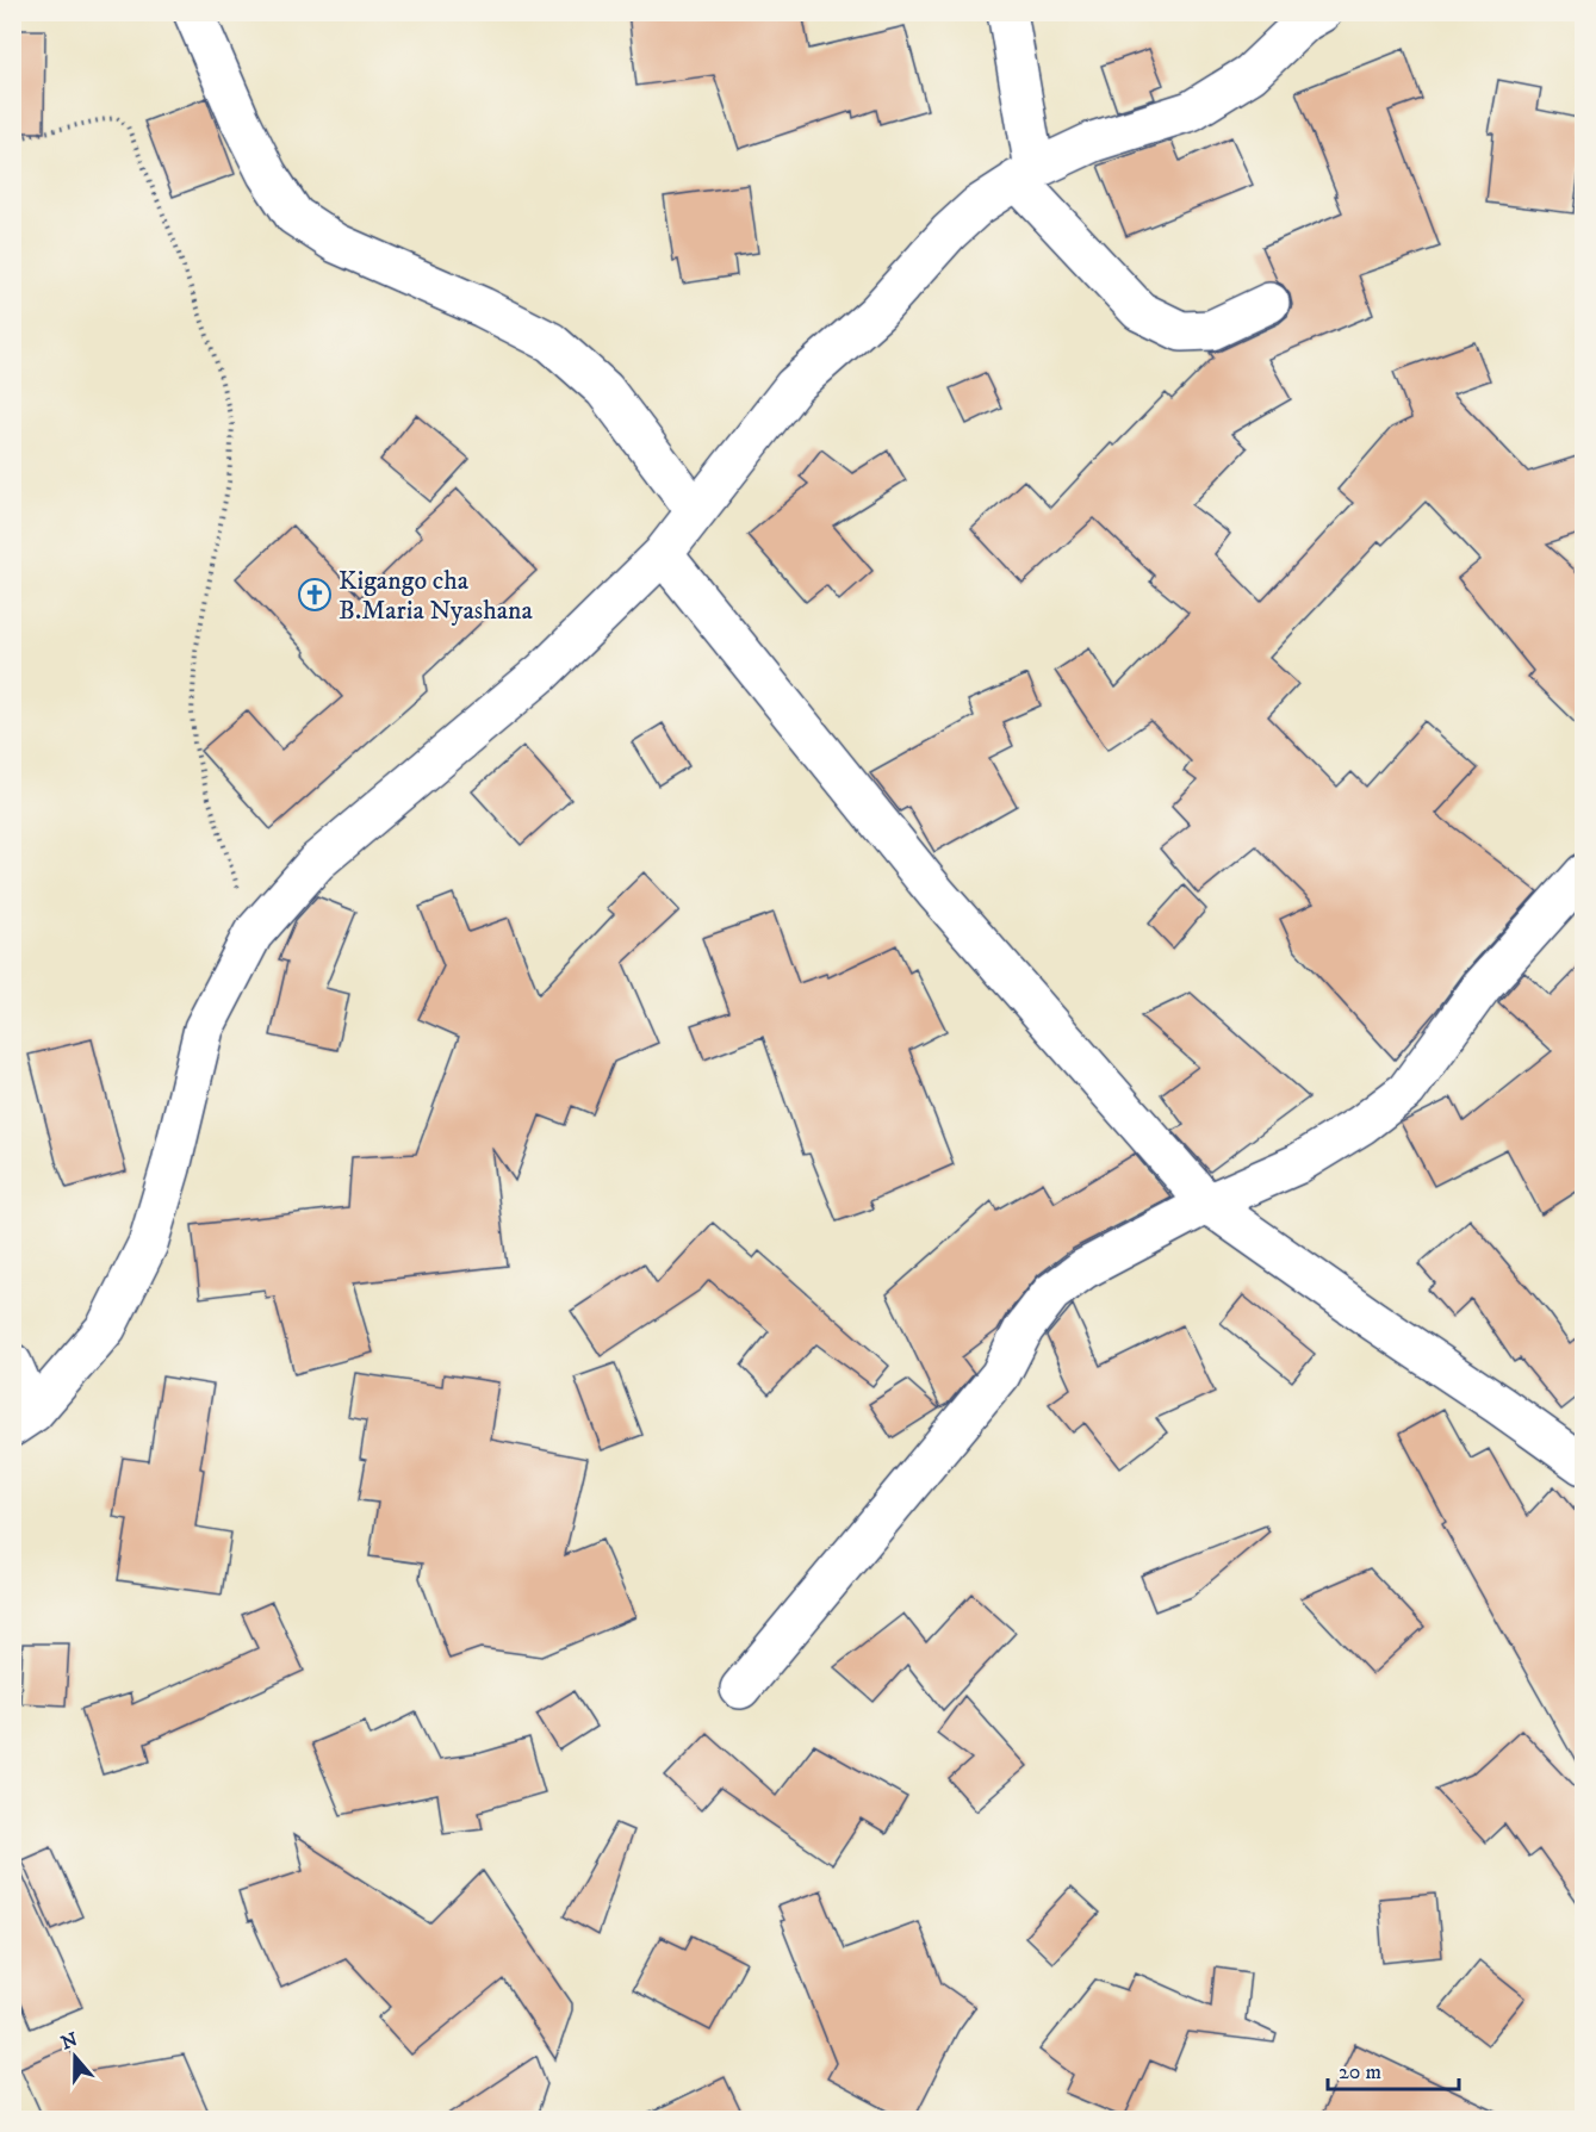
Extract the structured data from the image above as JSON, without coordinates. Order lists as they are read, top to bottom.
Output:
{
  "places": {
    "church": ["Kigango cha B.Maria Nyashana"]
  },
  "scale_bar": "20 m",
  "north": "top"
}
